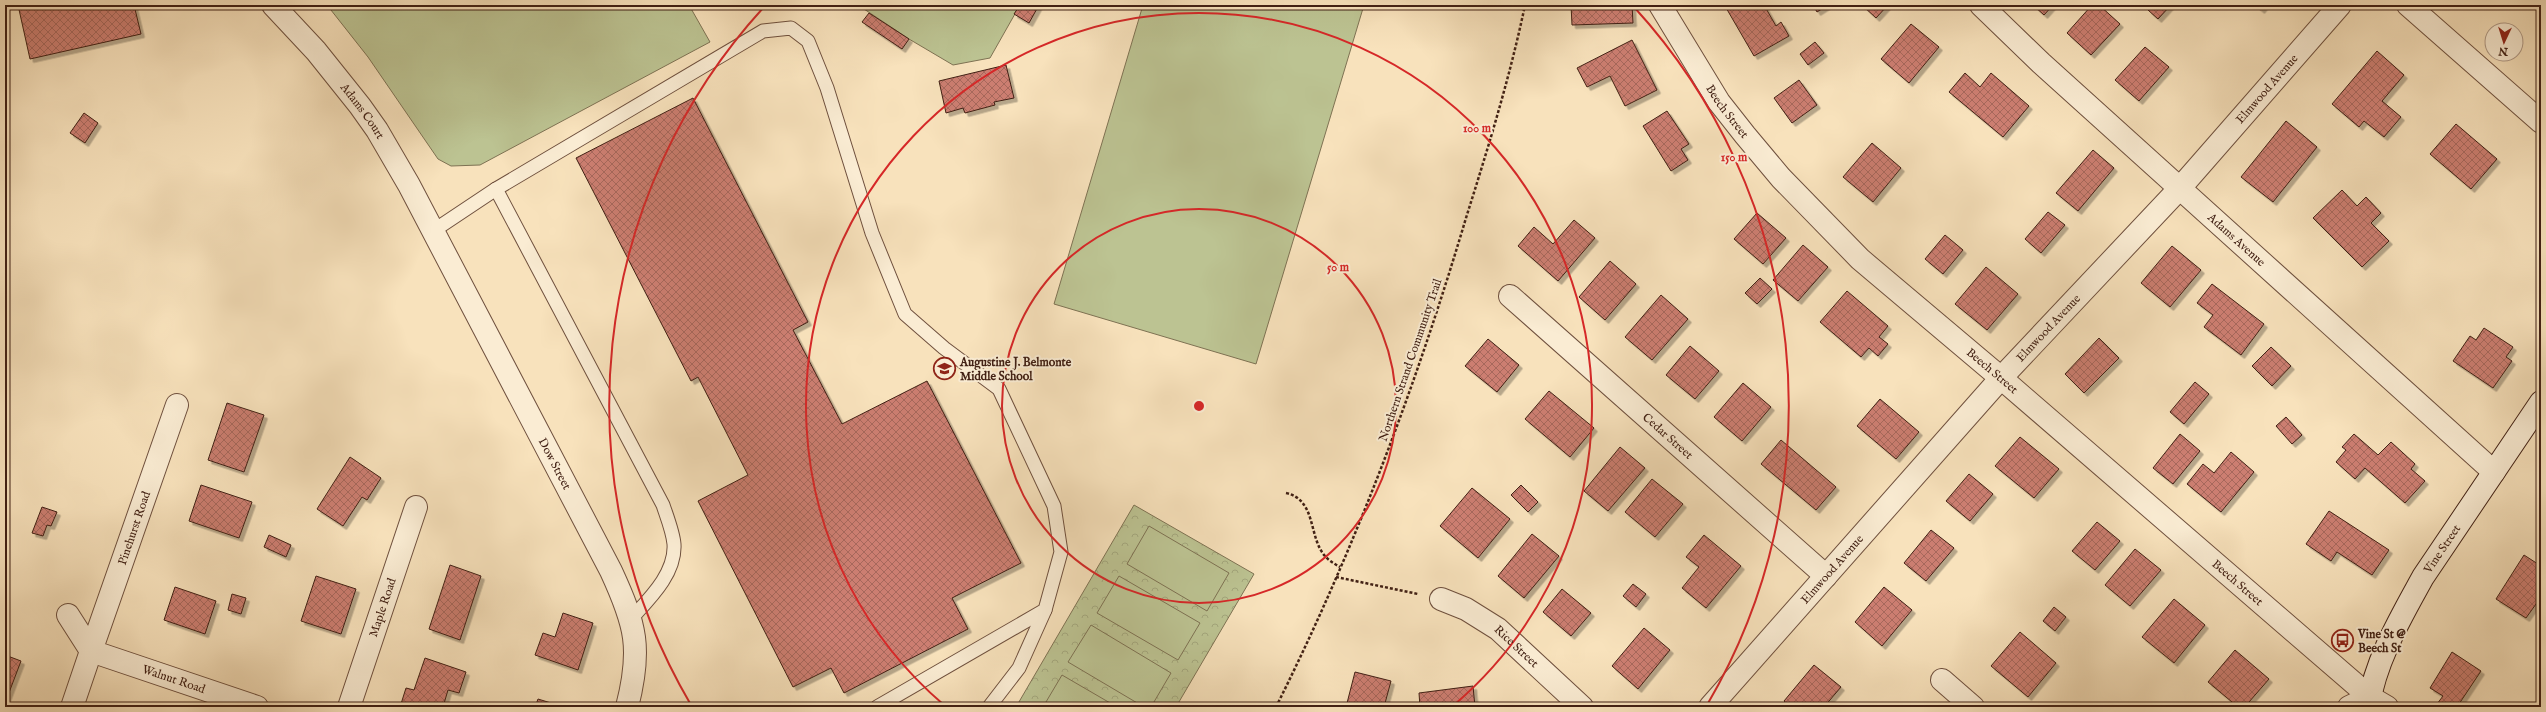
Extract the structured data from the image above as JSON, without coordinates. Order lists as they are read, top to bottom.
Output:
{
  "streets": {
    "street": [
      "Elmwood Avenue",
      "Adams Court",
      "Beech Street",
      "Adams Avenue",
      "Cedar Street",
      "Dow Street",
      "Pinehurst Road",
      "Vine Street",
      "Maple Road",
      "Rice Street",
      "Walnut Road"
    ],
    "path": ["Northern Strand Community Trail"]
  },
  "crossings": [
    ["Elmwood Avenue", "Beech Street"],
    ["Elmwood Avenue", "Adams Avenue"],
    ["Elmwood Avenue", "Cedar Street"],
    ["Adams Court", "Dow Street"],
    ["Beech Street", "Vine Street"],
    ["Adams Avenue", "Vine Street"],
    ["Pinehurst Road", "Walnut Road"]
  ],
  "places": {
    "school or university": ["Augustine J. Belmonte Middle School"],
    "bus stop": ["Vine St @ Beech St"]
  },
  "north": "bottom",
  "rings": ["100 m", "150 m", "50 m"]
}
